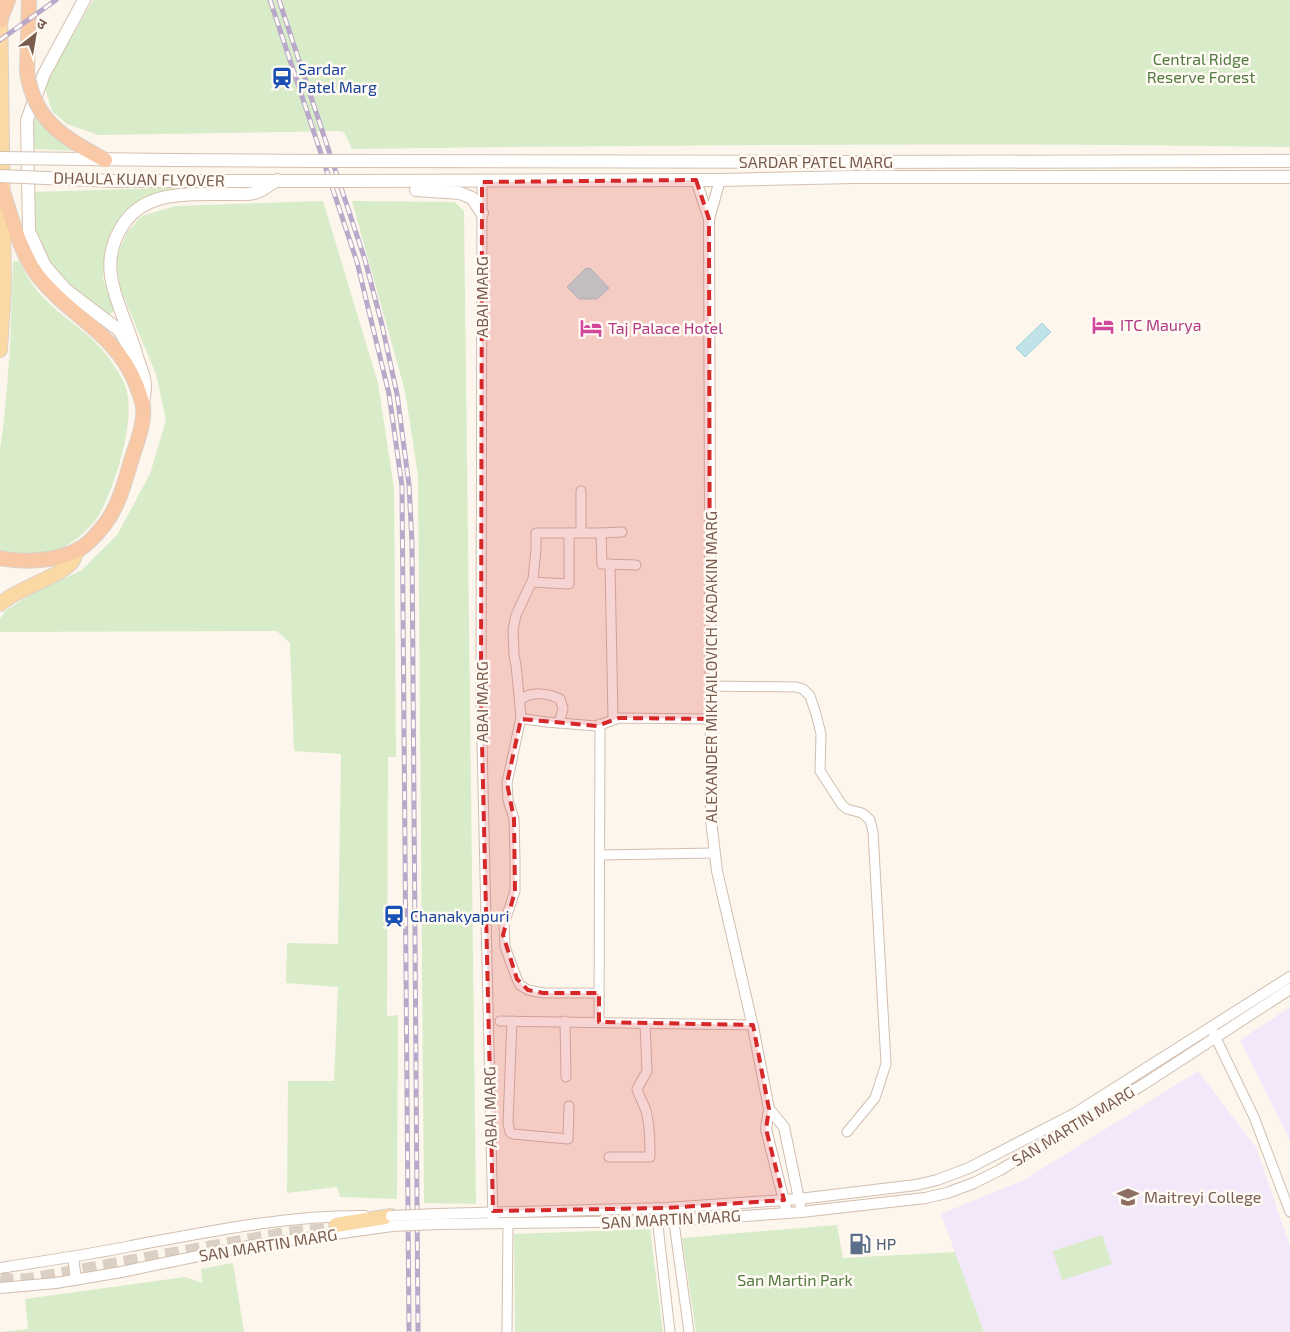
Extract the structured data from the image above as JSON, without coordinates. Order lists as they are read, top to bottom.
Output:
{
  "streets": {
    "main road": ["SARDAR PATEL MARG", "DHAULA KUAN FLYOVER"],
    "street": ["ABAI MARG", "ALEXANDER MIKHAILOVICH KADAKIN MARG", "SAN MARTIN MARG"]
  },
  "crossings": [
    ["SARDAR PATEL MARG", "DHAULA KUAN FLYOVER"],
    ["SARDAR PATEL MARG", "ABAI MARG"],
    ["ABAI MARG", "SAN MARTIN MARG"]
  ],
  "parks": ["Central Ridge Reserve Forest", "San Martin Park"],
  "places": {
    "station": ["Sardar Patel Marg", "Chanakyapuri"],
    "hotel": ["ITC Maurya", "Taj Palace Hotel"],
    "school or university": ["Maitreyi College"],
    "fuel station": ["HP"]
  },
  "north": "top right"
}
